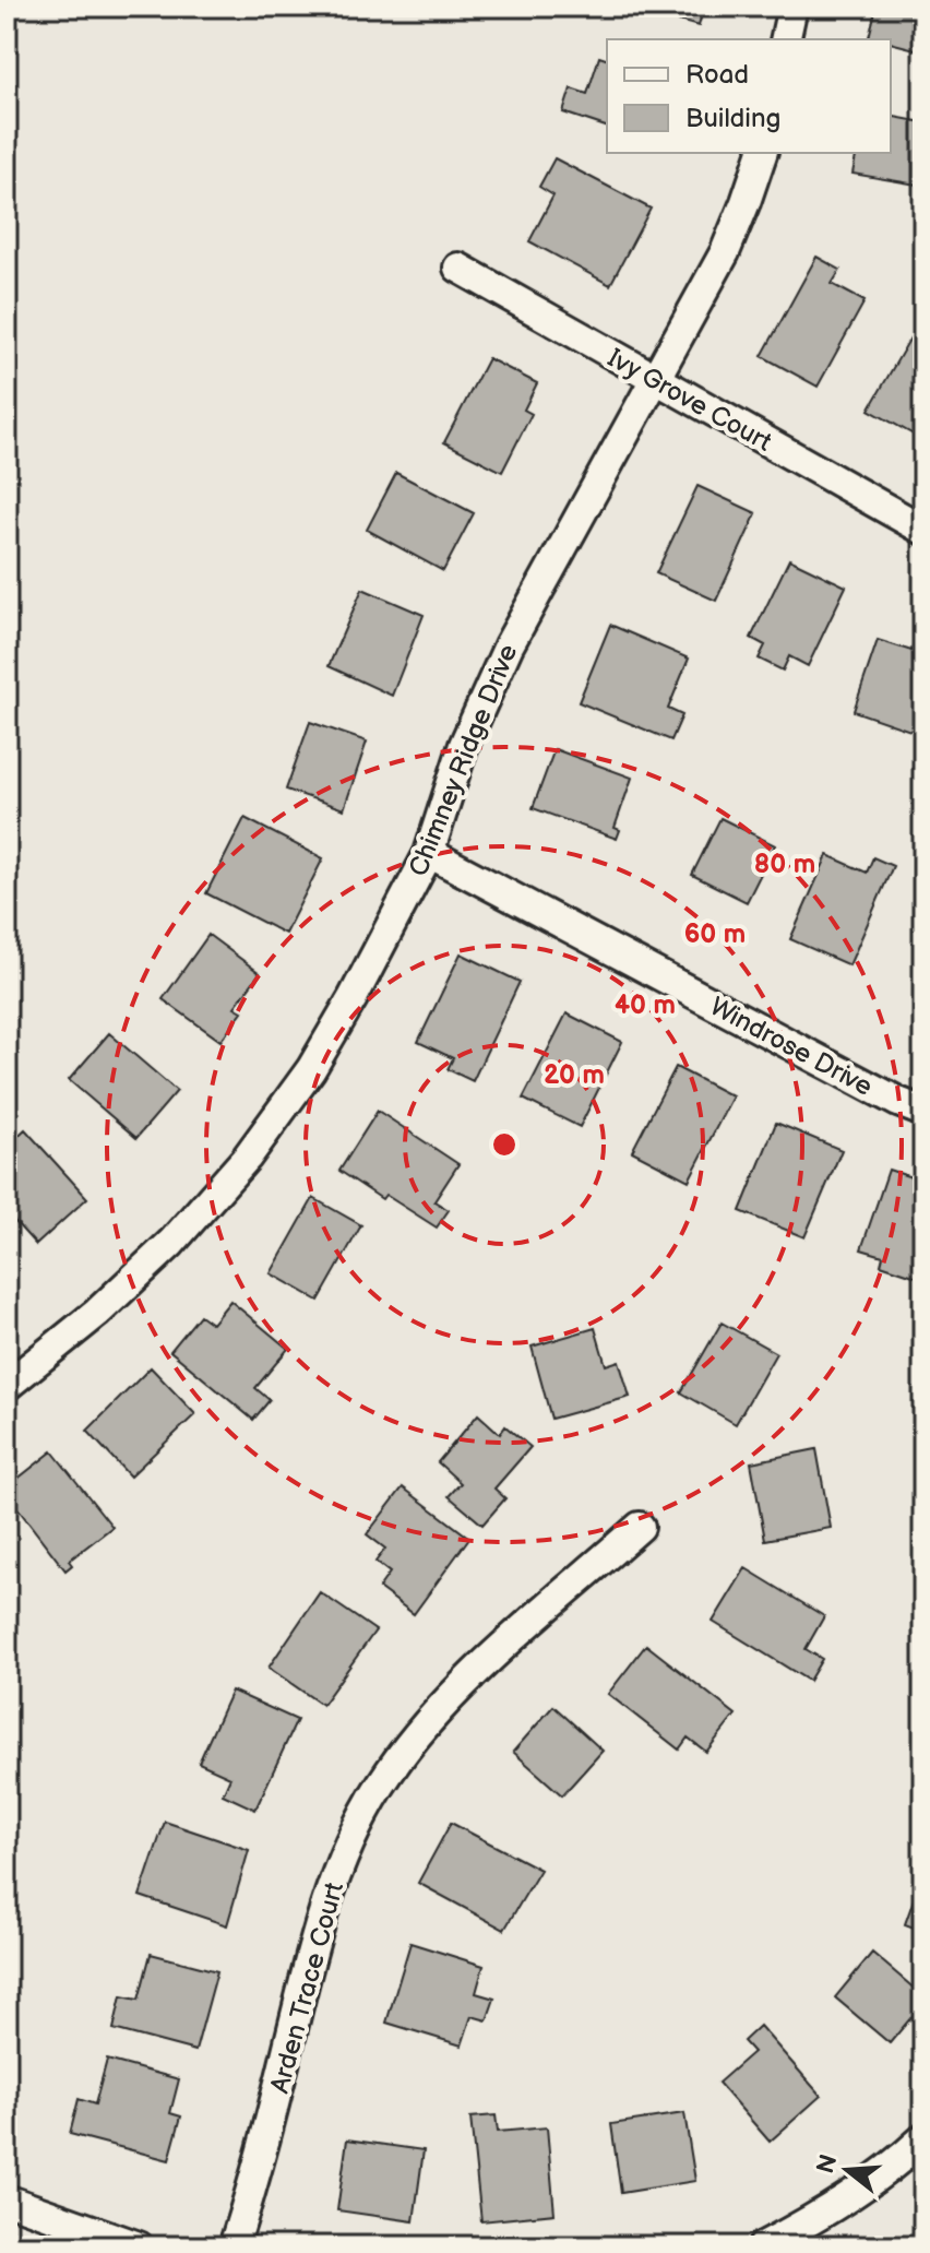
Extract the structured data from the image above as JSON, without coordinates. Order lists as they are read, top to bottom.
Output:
{
  "streets": {
    "street": [
      "Ivy Grove Court",
      "Chimney Ridge Drive",
      "Windrose Drive",
      "Arden Trace Court"
    ]
  },
  "crossings": [
    ["Ivy Grove Court", "Chimney Ridge Drive"],
    ["Chimney Ridge Drive", "Windrose Drive"]
  ],
  "legend": ["Road", "Building"],
  "north": "left",
  "rings": [
    "80 m",
    "60 m",
    "40 m",
    "20 m"
  ]
}
